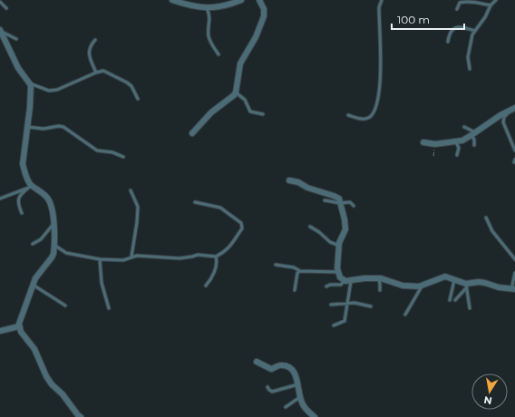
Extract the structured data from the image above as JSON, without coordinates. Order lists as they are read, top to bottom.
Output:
{
  "scale_bar": "100 m",
  "north": "bottom"
}
